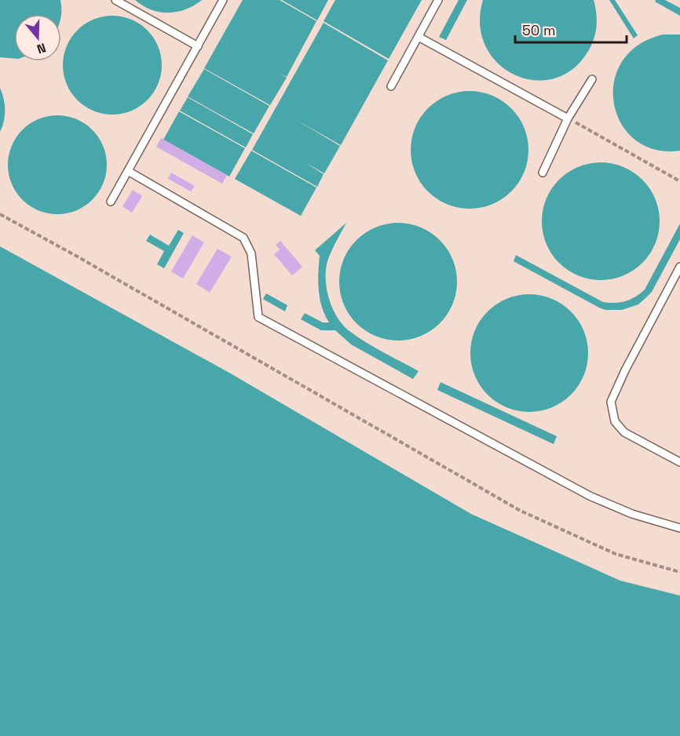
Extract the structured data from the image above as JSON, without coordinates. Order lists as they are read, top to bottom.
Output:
{
  "scale_bar": "50 m",
  "north": "bottom"
}
